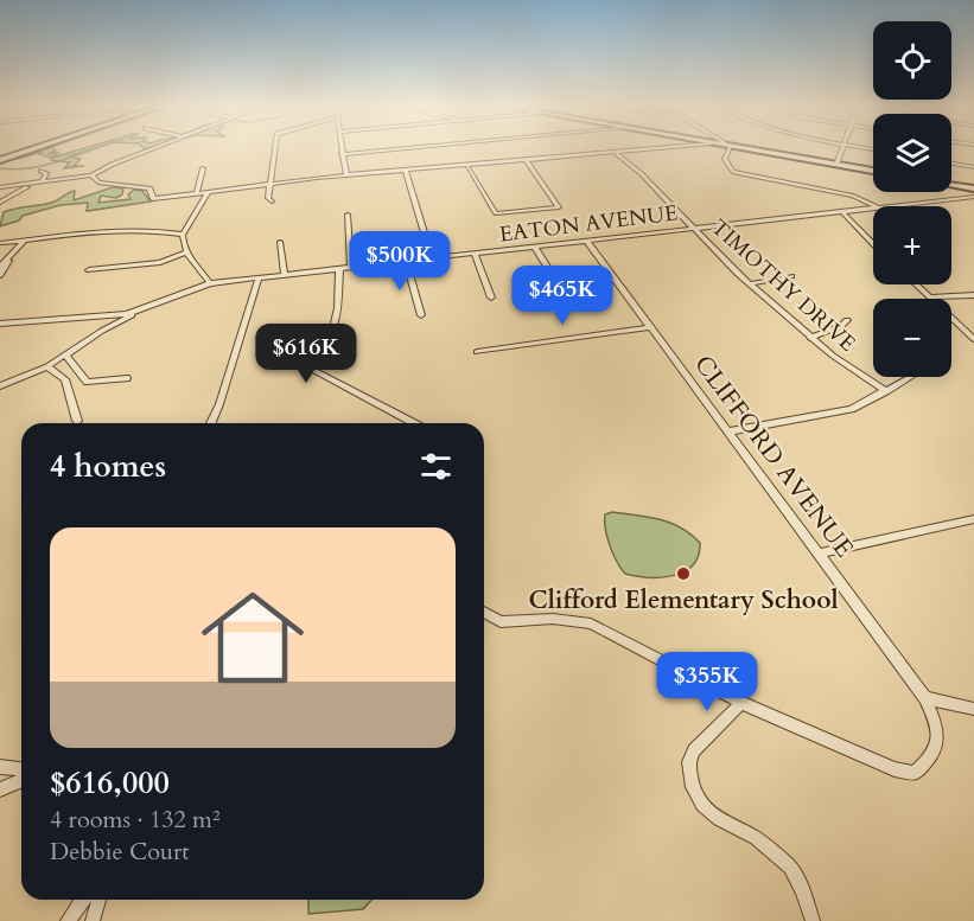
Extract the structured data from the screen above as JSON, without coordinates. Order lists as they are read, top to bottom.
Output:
{
  "streets": {
    "street": ["EATON AVENUE", "TIMOTHY DRIVE", "CLIFFORD AVENUE"]
  },
  "crossings": [
    ["EATON AVENUE", "TIMOTHY DRIVE"],
    ["EATON AVENUE", "CLIFFORD AVENUE"]
  ],
  "places": ["Clifford Elementary School"],
  "page": {
    "map_buttons": ["+", "−"],
    "price": [
      "$500K",
      "$465K",
      "$616K",
      "$355K"
    ],
    "heading": "4 homes",
    "list": [
      {
        "name": "$616,000",
        "note": "4 rooms · 132 m² · Debbie Court"
      }
    ]
  }
}
